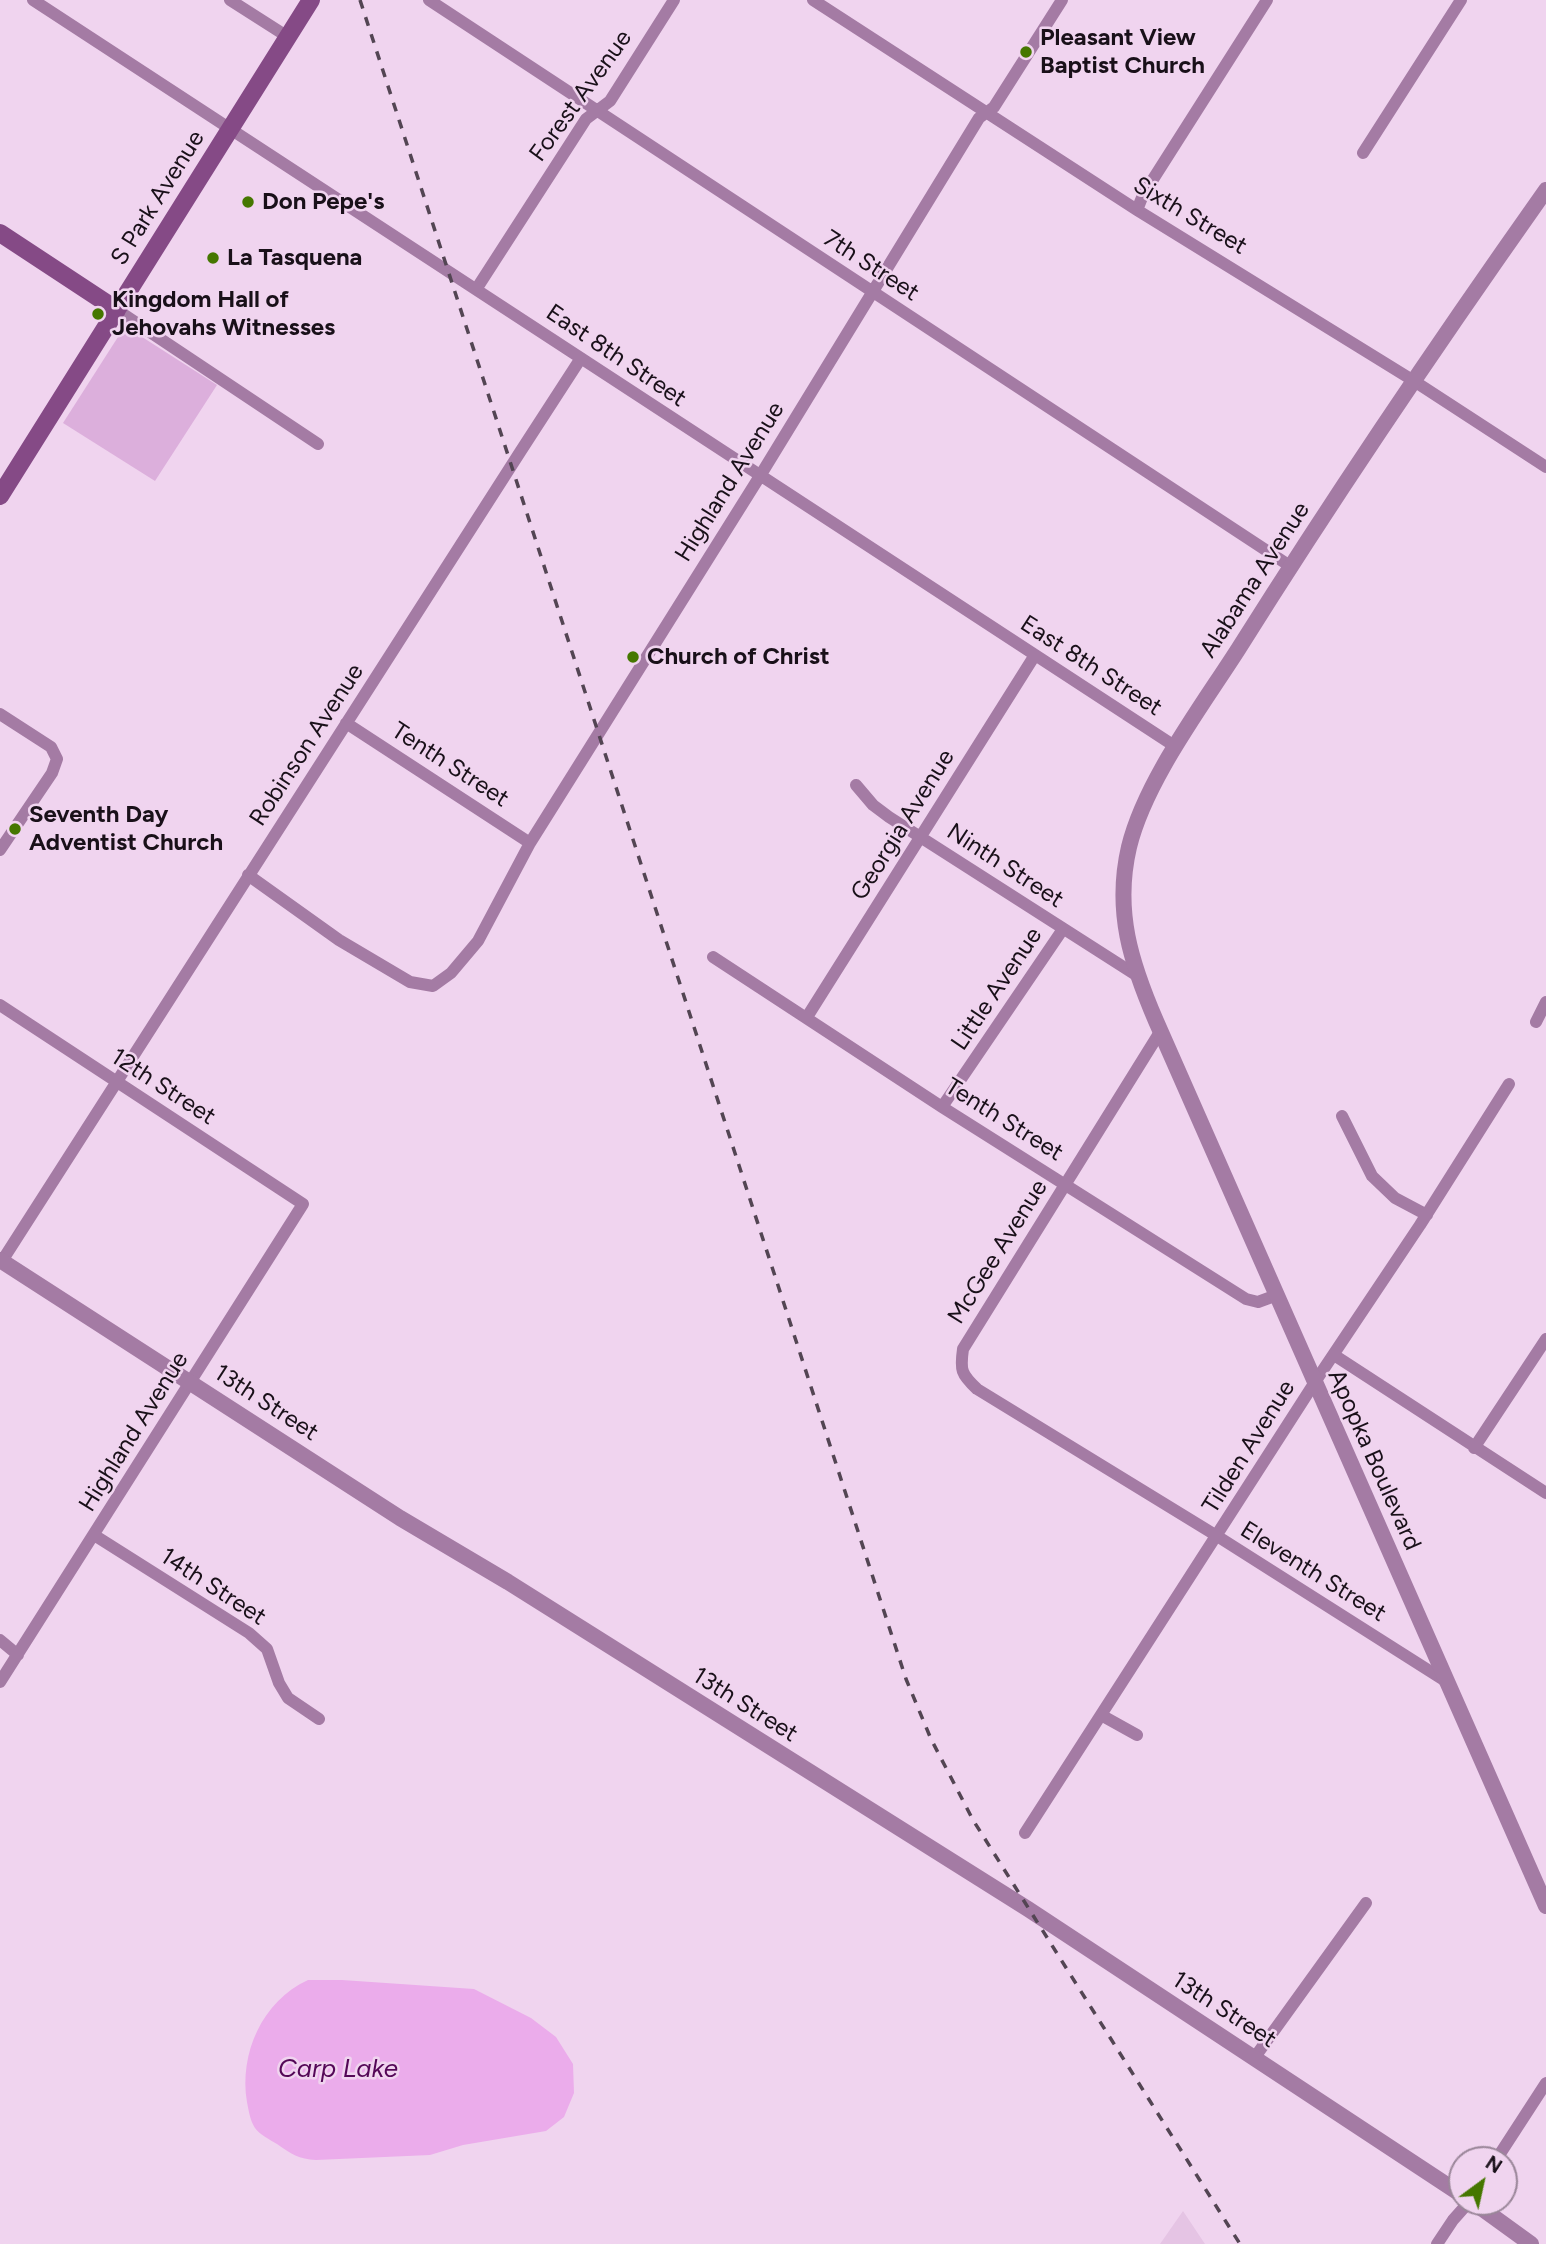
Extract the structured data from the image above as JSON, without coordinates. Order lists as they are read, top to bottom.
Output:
{
  "streets": {
    "main road": ["S Park Avenue"],
    "street": [
      "Forest Avenue",
      "Sixth Street",
      "7th Street",
      "East 8th Street",
      "Highland Avenue",
      "Alabama Avenue",
      "Robinson Avenue",
      "Tenth Street",
      "Georgia Avenue",
      "Ninth Street",
      "Little Avenue",
      "12th Street",
      "McGee Avenue",
      "13th Street",
      "Tilden Avenue",
      "Apopka Boulevard",
      "Eleventh Street",
      "14th Street"
    ]
  },
  "crossings": [
    ["Forest Avenue", "7th Street"],
    ["Forest Avenue", "East 8th Street"],
    ["S Park Avenue", "East 8th Street"],
    ["Sixth Street", "Highland Avenue"],
    ["Sixth Street", "Alabama Avenue"],
    ["7th Street", "Highland Avenue"],
    ["7th Street", "Alabama Avenue"],
    ["East 8th Street", "Highland Avenue"],
    ["East 8th Street", "Alabama Avenue"],
    ["East 8th Street", "Robinson Avenue"],
    ["East 8th Street", "Georgia Avenue"],
    ["Highland Avenue", "Robinson Avenue"],
    ["Highland Avenue", "Tenth Street"],
    ["Highland Avenue", "12th Street"],
    ["Highland Avenue", "13th Street"],
    ["Highland Avenue", "14th Street"],
    ["Alabama Avenue", "Ninth Street"],
    ["Alabama Avenue", "McGee Avenue"],
    ["Alabama Avenue", "Apopka Boulevard"],
    ["Robinson Avenue", "Tenth Street"],
    ["Robinson Avenue", "12th Street"],
    ["Robinson Avenue", "13th Street"],
    ["Tenth Street", "Georgia Avenue"],
    ["Tenth Street", "Little Avenue"],
    ["Tenth Street", "McGee Avenue"],
    ["Tenth Street", "Apopka Boulevard"],
    ["Georgia Avenue", "Ninth Street"],
    ["Ninth Street", "Little Avenue"],
    ["McGee Avenue", "Apopka Boulevard"],
    ["McGee Avenue", "Eleventh Street"],
    ["Tilden Avenue", "Apopka Boulevard"],
    ["Tilden Avenue", "Eleventh Street"],
    ["Apopka Boulevard", "Eleventh Street"]
  ],
  "water": ["Carp Lake"],
  "places": [
    "Pleasant View Baptist Church",
    "Don Pepe's",
    "La Tasquena",
    "Kingdom Hall of Jehovahs Witnesses",
    "Church of Christ",
    "Seventh Day Adventist Church"
  ],
  "north": "top right"
}
